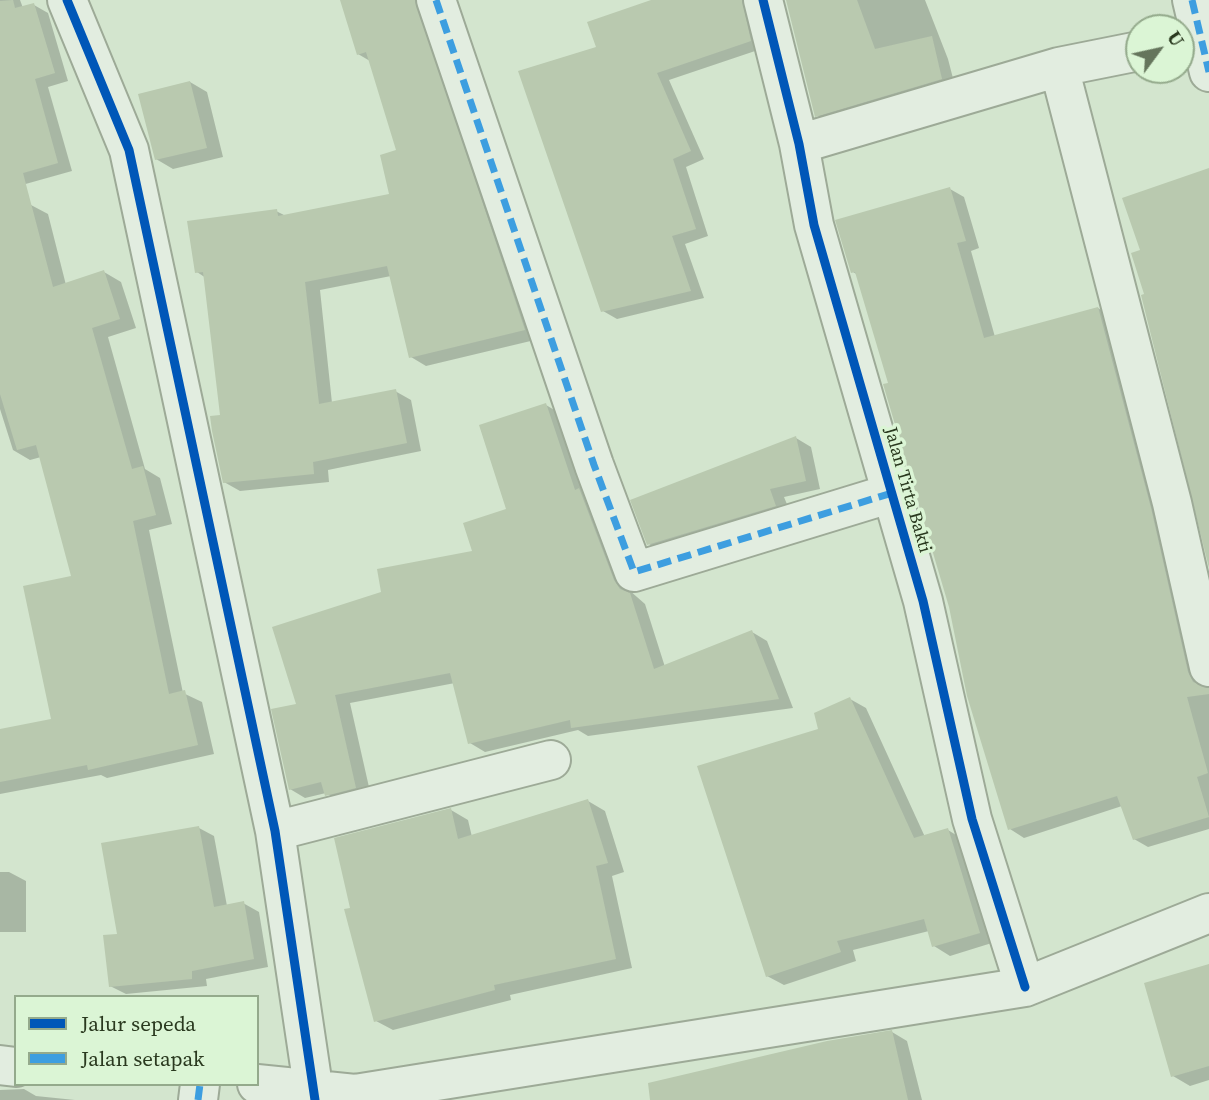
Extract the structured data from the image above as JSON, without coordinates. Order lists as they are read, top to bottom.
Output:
{
  "streets": {
    "street": ["Jalan Tirta Bakti"]
  },
  "legend": ["Jalur sepeda", "Jalan setapak"],
  "north": "top right"
}
